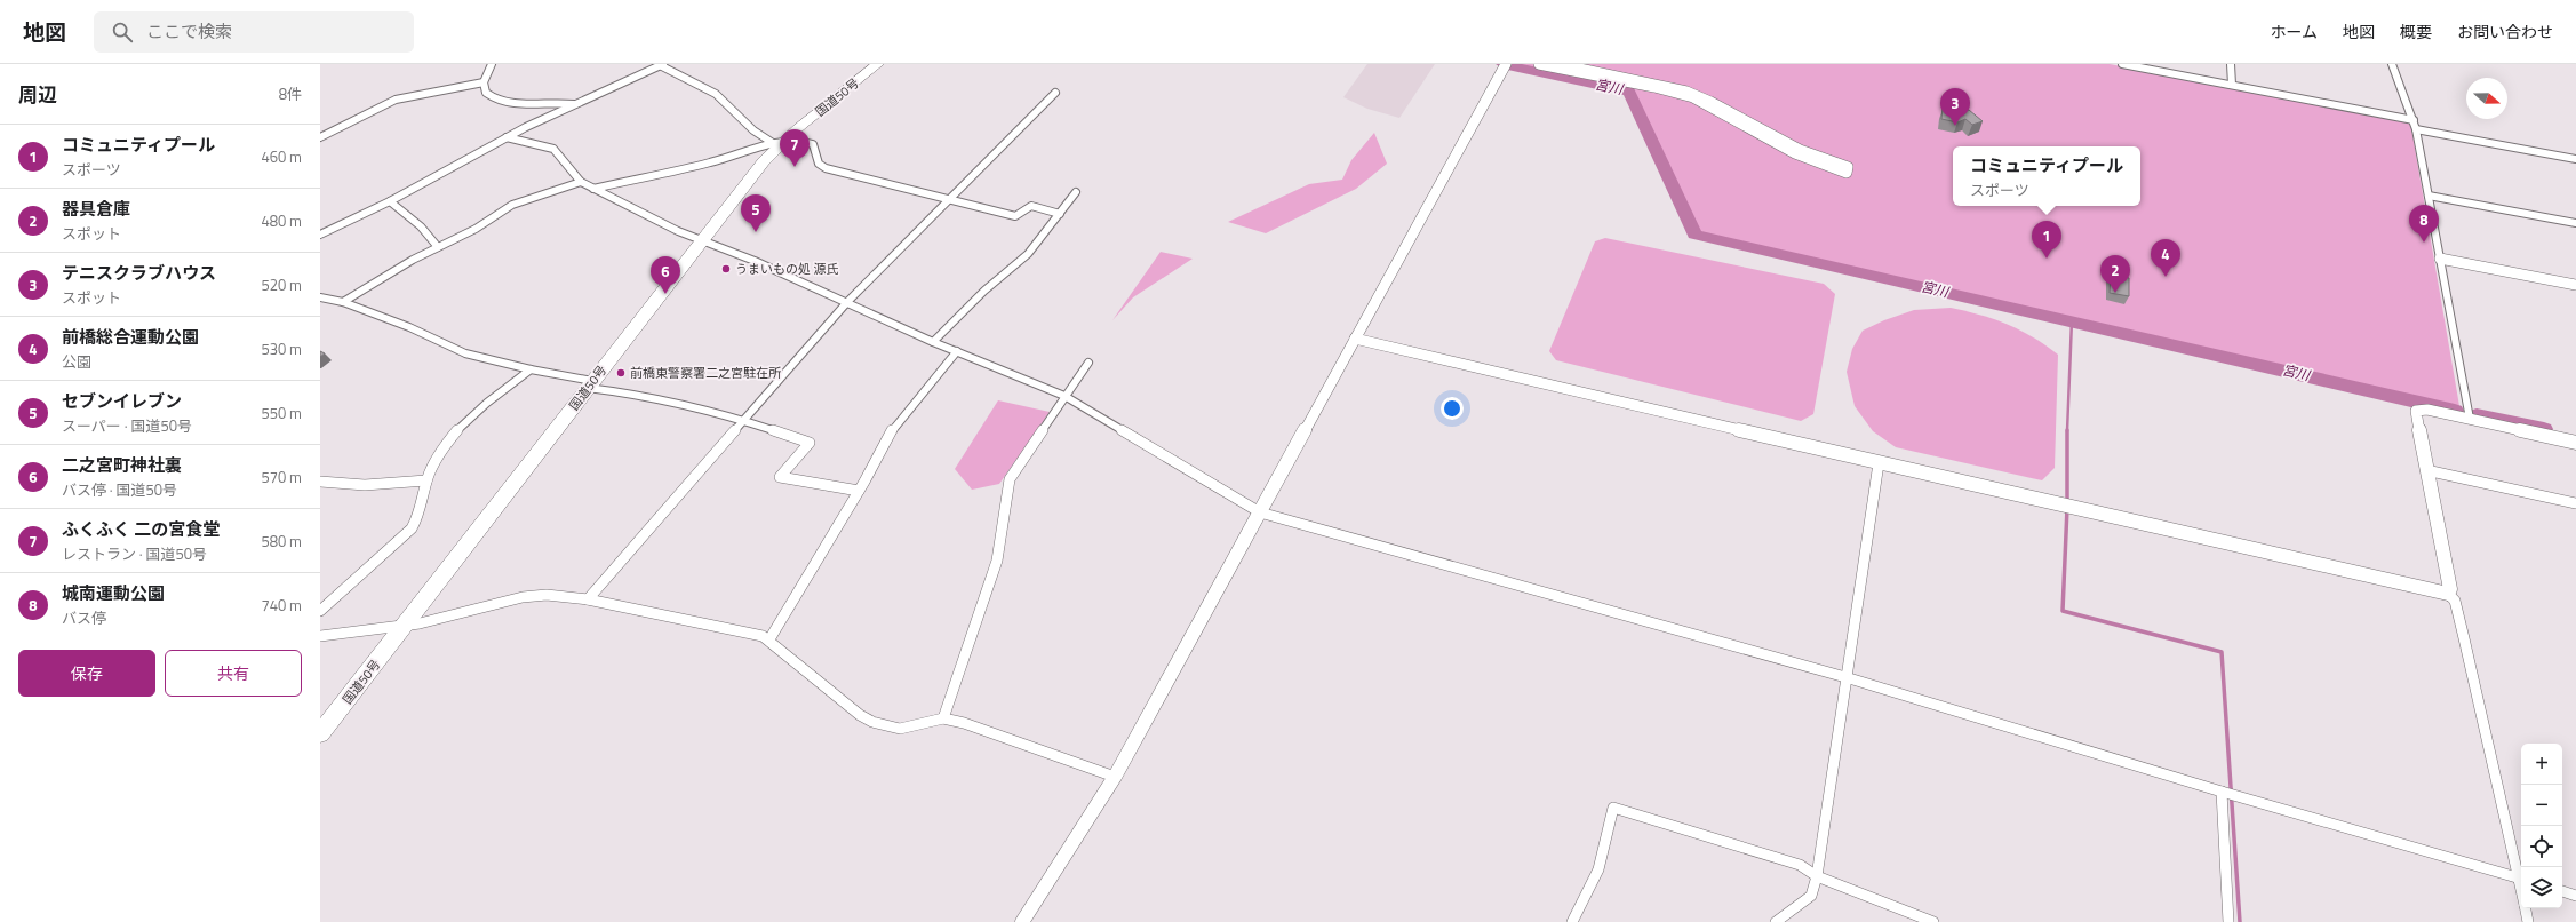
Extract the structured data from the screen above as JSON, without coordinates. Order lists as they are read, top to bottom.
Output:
{
  "streets": {
    "highway": ["国道50号"]
  },
  "water": ["宮川"],
  "places": ["うまいもの処 源氏", "前橋東警察署二之宮駐在所"],
  "north": "right",
  "page": {
    "header": "地図",
    "search": "ここで検索",
    "nav": [
      "ホーム",
      "地図",
      "概要",
      "お問い合わせ"
    ],
    "heading": ["周辺", "8件"],
    "pins": [
      "3",
      "7",
      "5",
      "8",
      "1",
      "4",
      "2",
      "6"
    ],
    "list": [
      {
        "mark": "1",
        "name": "コミュニティプール",
        "note": "スポーツ",
        "value": "460 m"
      },
      {
        "mark": "2",
        "name": "器具倉庫",
        "note": "スポット",
        "value": "480 m"
      },
      {
        "mark": "3",
        "name": "テニスクラブハウス",
        "note": "スポット",
        "value": "520 m"
      },
      {
        "mark": "4",
        "name": "前橋総合運動公園",
        "note": "公園",
        "value": "530 m"
      },
      {
        "mark": "5",
        "name": "セブンイレブン",
        "note": "スーパー · 国道50号",
        "value": "550 m"
      },
      {
        "mark": "6",
        "name": "二之宮町神社裏",
        "note": "バス停 · 国道50号",
        "value": "570 m"
      },
      {
        "mark": "7",
        "name": "ふくふく 二の宮食堂",
        "note": "レストラン · 国道50号",
        "value": "580 m"
      },
      {
        "mark": "8",
        "name": "城南運動公園",
        "note": "バス停",
        "value": "740 m"
      }
    ],
    "popup": ["コミュニティプール", "スポーツ"],
    "buttons": ["保存", "共有"],
    "map_buttons": ["+", "−"]
  }
}
